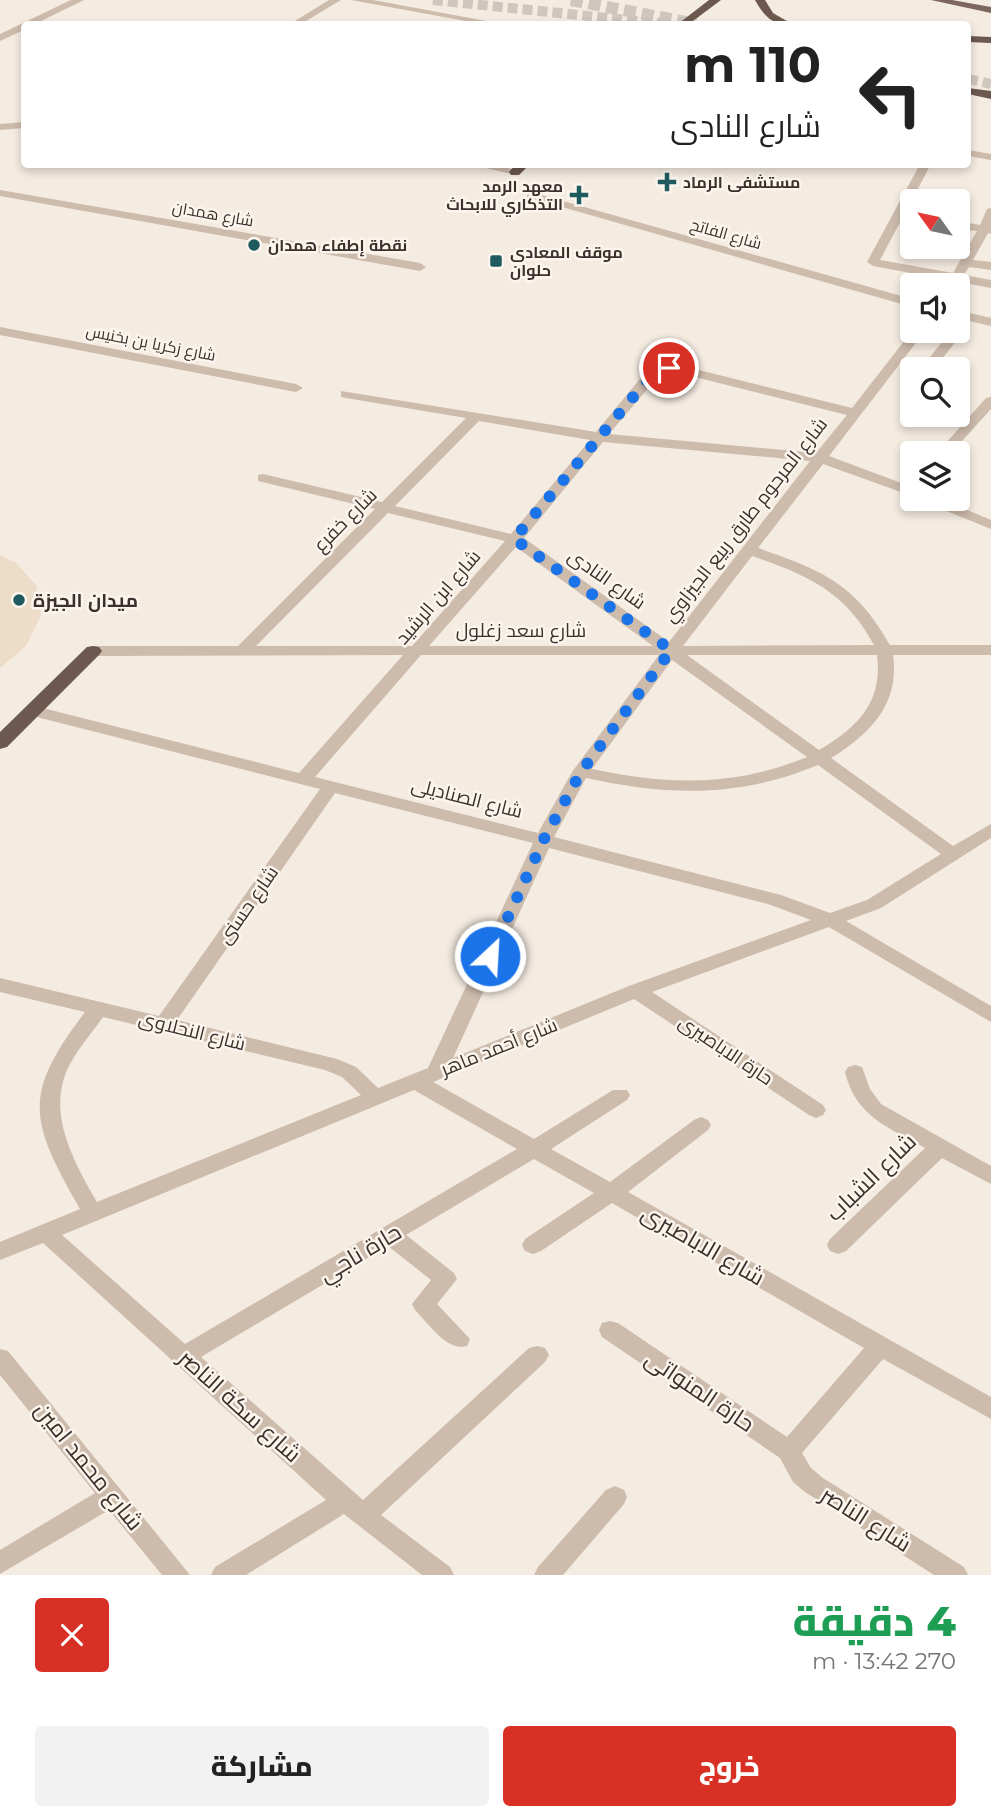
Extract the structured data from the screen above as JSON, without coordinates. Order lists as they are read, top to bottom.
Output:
{
  "streets": {
    "street": [
      "شارع همدان",
      "شارع الفاتح",
      "شارع زكريا بن بخنيس",
      "شارع خفرع",
      "شارع المرحوم طارق ربيع الجيزاوي",
      "شارع النادى",
      "شارع ابن الرشيد",
      "شارع سعد زغلول",
      "شارع الصناديلى",
      "شارع حسنى",
      "شارع النحلاوى",
      "شارع أحمد ماهر",
      "حارة الاباصيرى",
      "شارع الشباب",
      "شارع الاباصيرى",
      "حارة ناجي",
      "حارة المنواتى",
      "شارع سكة الناصر",
      "شارع محمد امين",
      "شارع الناصر"
    ]
  },
  "crossings": [
    ["شارع خفرع", "شارع النادى"],
    ["شارع خفرع", "شارع سعد زغلول"],
    ["شارع المرحوم طارق ربيع الجيزاوي", "شارع النادى"],
    ["شارع المرحوم طارق ربيع الجيزاوي", "شارع ابن الرشيد"],
    ["شارع المرحوم طارق ربيع الجيزاوي", "شارع سعد زغلول"],
    ["شارع المرحوم طارق ربيع الجيزاوي", "شارع الصناديلى"],
    ["شارع المرحوم طارق ربيع الجيزاوي", "شارع أحمد ماهر"],
    ["شارع النادى", "شارع ابن الرشيد"],
    ["شارع النادى", "شارع سعد زغلول"],
    ["شارع النادى", "شارع أحمد ماهر"],
    ["شارع ابن الرشيد", "شارع سعد زغلول"],
    ["شارع ابن الرشيد", "شارع الصناديلى"],
    ["شارع الصناديلى", "شارع حسنى"],
    ["شارع الصناديلى", "شارع أحمد ماهر"],
    ["شارع حسنى", "شارع النحلاوى"],
    ["شارع النحلاوى", "شارع أحمد ماهر"],
    ["شارع أحمد ماهر", "حارة الاباصيرى"],
    ["شارع أحمد ماهر", "شارع الاباصيرى"],
    ["شارع أحمد ماهر", "شارع سكة الناصر"],
    ["شارع الاباصيرى", "حارة ناجي"],
    ["حارة ناجي", "شارع سكة الناصر"],
    ["حارة المنواتى", "شارع الناصر"]
  ],
  "places": {
    "health": ["مستشفى الرماد", "معهد الرمد التذكاري للابحاث"],
    "other": ["نقطة إطفاء همدان", "ميدان الجيزة"],
    "transit": ["موقف المعادى حلوان"]
  },
  "north": "top left",
  "page": {
    "turn": ["110 m", "شارع النادى"],
    "heading": ["4 دقيقة", "270 m · 13:42"],
    "buttons": ["خروج", "مشاركة"]
  }
}
